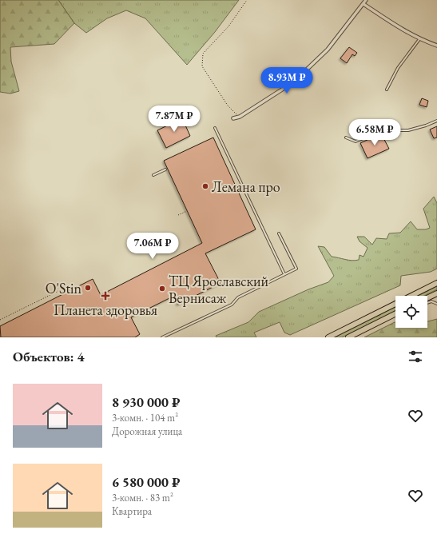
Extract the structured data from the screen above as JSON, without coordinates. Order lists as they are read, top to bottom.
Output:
{
  "places": {
    "other": ["Лемана про", "O'Stin", "ТЦ Ярославский Вернисаж"],
    "health": ["Планета здоровья"]
  },
  "page": {
    "price": [
      "8.93M ₽",
      "7.87M ₽",
      "6.58M ₽",
      "7.06M ₽"
    ],
    "heading": "Объектов: 4",
    "list": [
      {
        "name": "8 930 000 ₽",
        "note": "3-комн. · 104 m² · Дорожная улица"
      },
      {
        "name": "6 580 000 ₽",
        "note": "3-комн. · 83 m² · Квартира"
      }
    ]
  }
}
